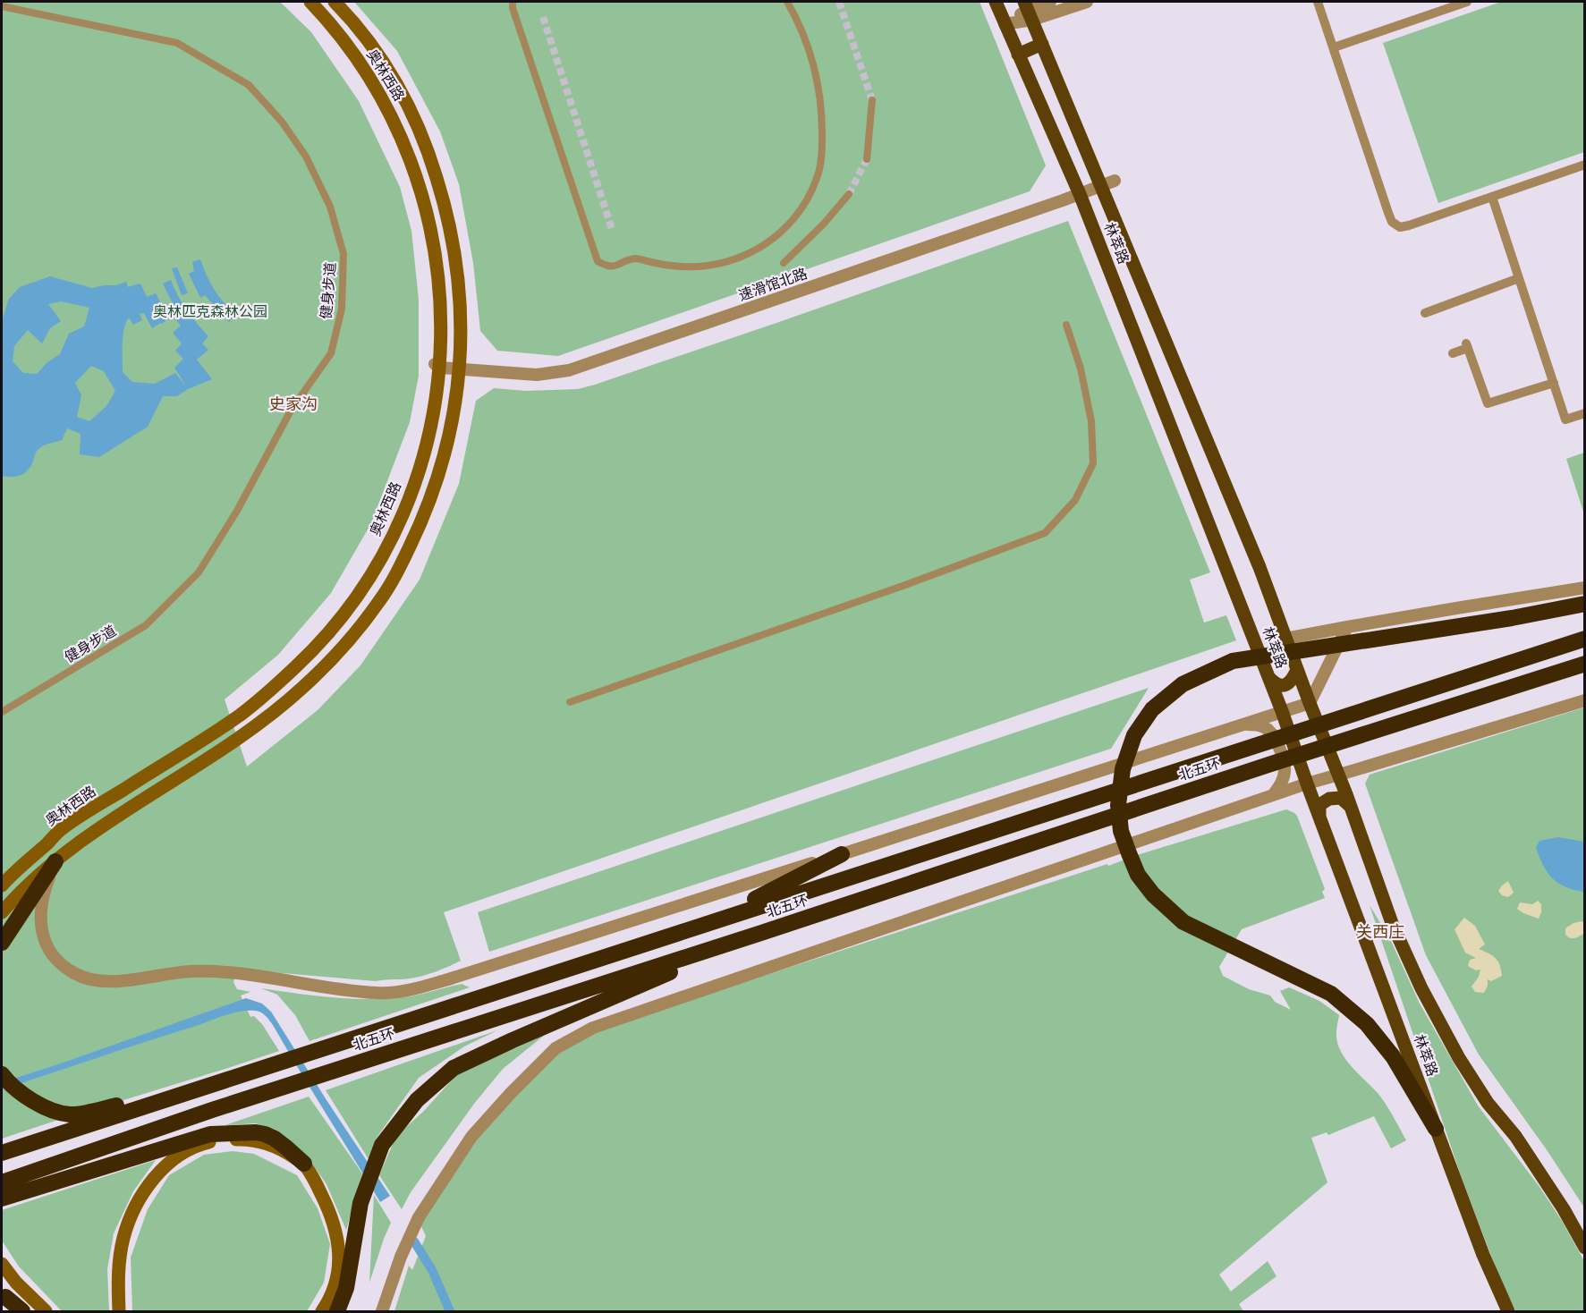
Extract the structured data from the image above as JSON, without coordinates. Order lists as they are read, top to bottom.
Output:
{
  "streets": {
    "highway": ["北五环"],
    "main road": ["奥林西路", "林萃路"],
    "street": ["速滑馆北路", "健身步道"]
  },
  "crossings": [
    ["奥林西路", "速滑馆北路"],
    ["林萃路", "速滑馆北路"]
  ],
  "districts": ["史家沟", "关西庄"],
  "parks": ["奥林匹克森林公园"]
}
